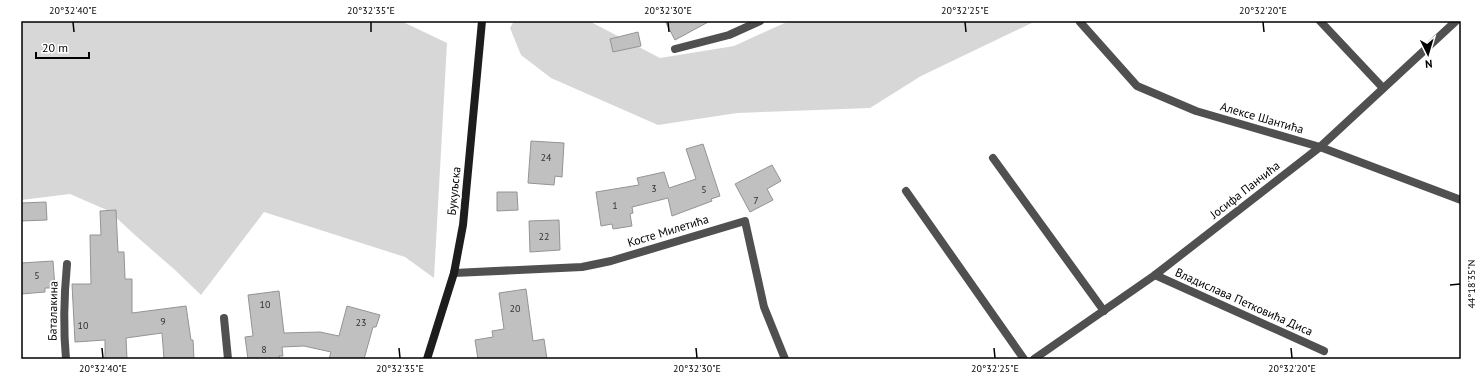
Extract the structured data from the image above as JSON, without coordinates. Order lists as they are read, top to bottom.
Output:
{
  "streets": {
    "main road": ["Букуљска"],
    "street": [
      "Алексе Шантића",
      "Јосифа Панчића",
      "Косте Милетића",
      "Владислава Петковића Диса",
      "Баталакина"
    ]
  },
  "crossings": [
    ["Алексе Шантића", "Јосифа Панчића"],
    ["Јосифа Панчића", "Владислава Петковића Диса"],
    ["Букуљска", "Косте Милетића"]
  ],
  "house_numbers": [
    "24",
    "3",
    "5",
    "7",
    "1",
    "22",
    "5",
    "10",
    "20",
    "9",
    "23",
    "10",
    "8"
  ],
  "scale_bar": "20 m",
  "north": "bottom",
  "coordinates": [
    "20°32'40\"E",
    "20°32'35\"E",
    "20°32'30\"E",
    "20°32'25\"E",
    "20°32'20\"E",
    "44°18'35\"N"
  ]
}
